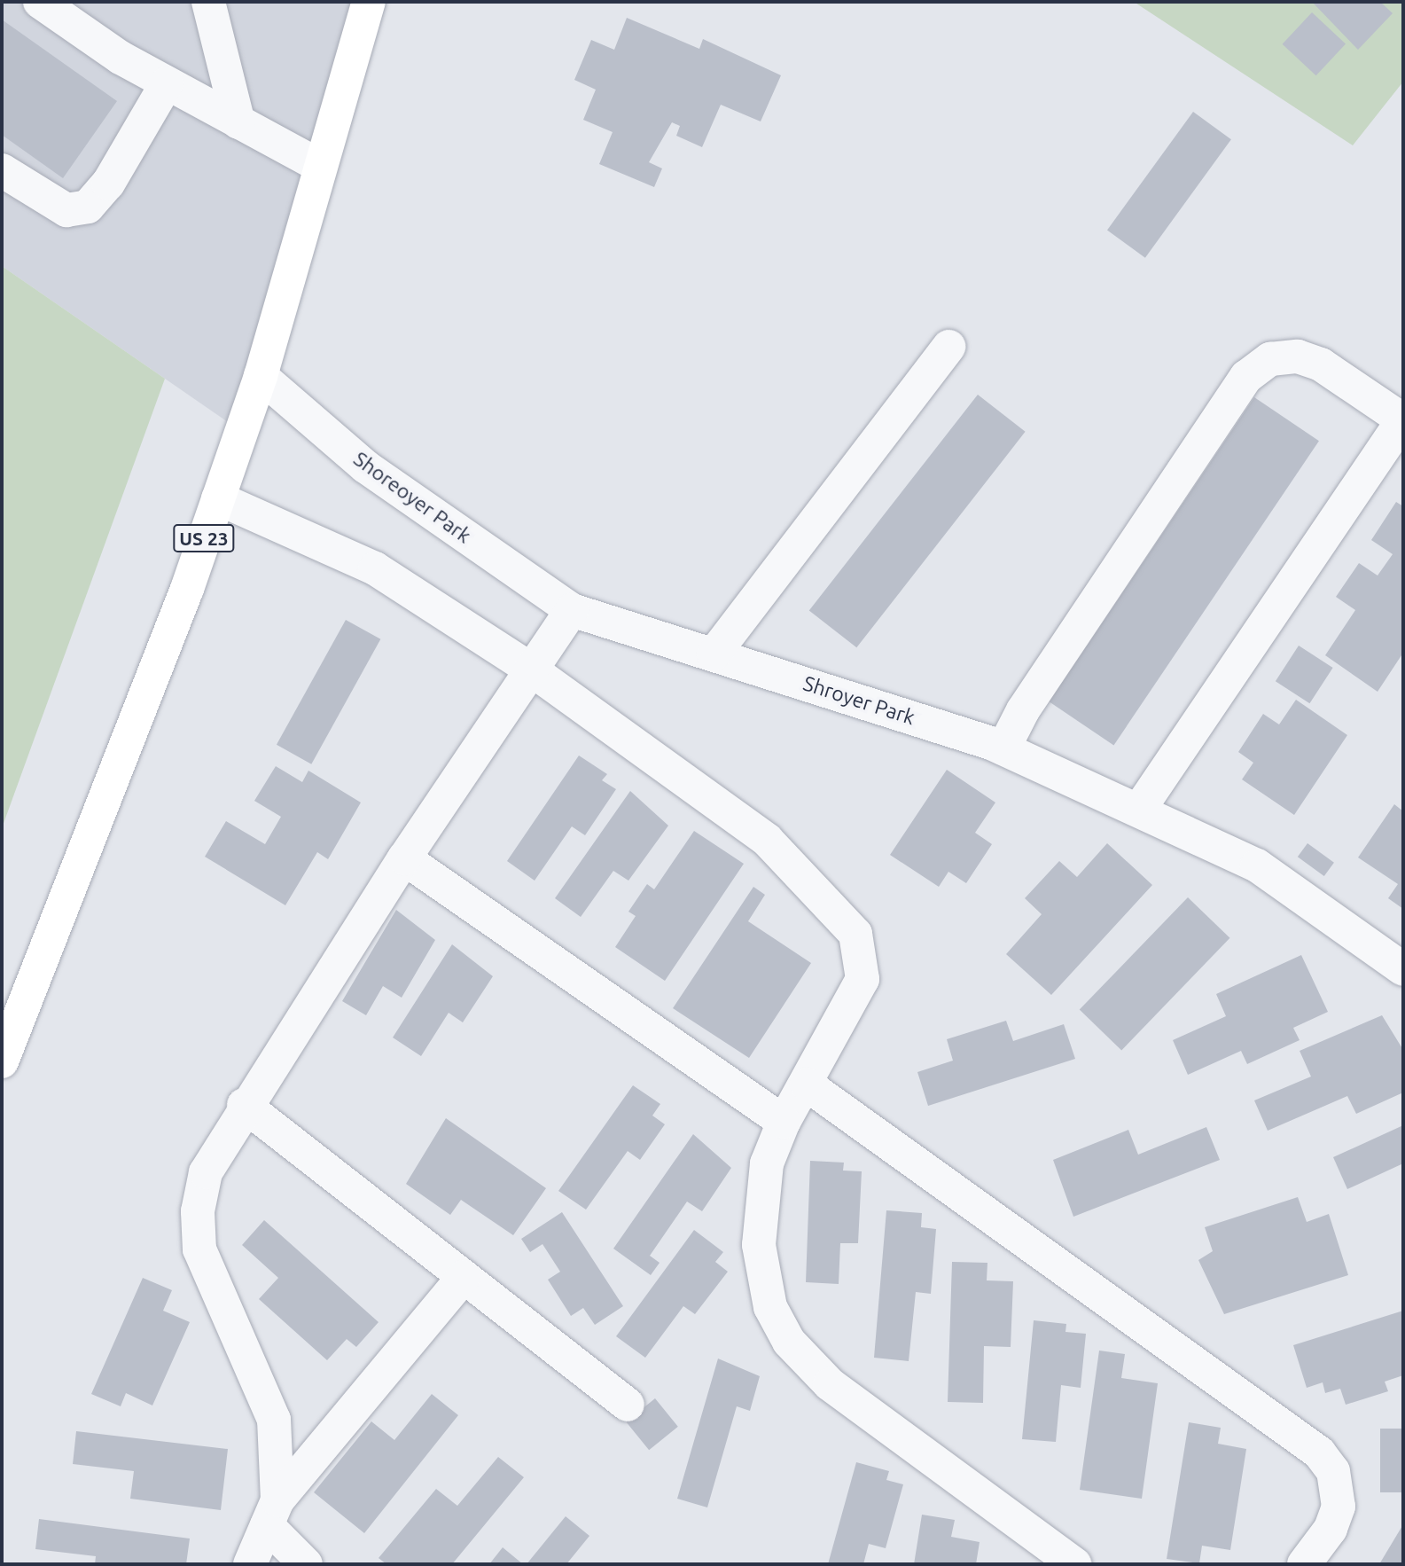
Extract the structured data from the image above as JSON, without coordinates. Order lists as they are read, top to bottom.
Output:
{
  "streets": {
    "highway": ["US 23"],
    "street": ["Shoreoyer Park", "Shroyer Park"]
  },
  "crossings": [
    ["Shoreoyer Park", "US 23"],
    ["Shoreoyer Park", "Shroyer Park"]
  ]
}
